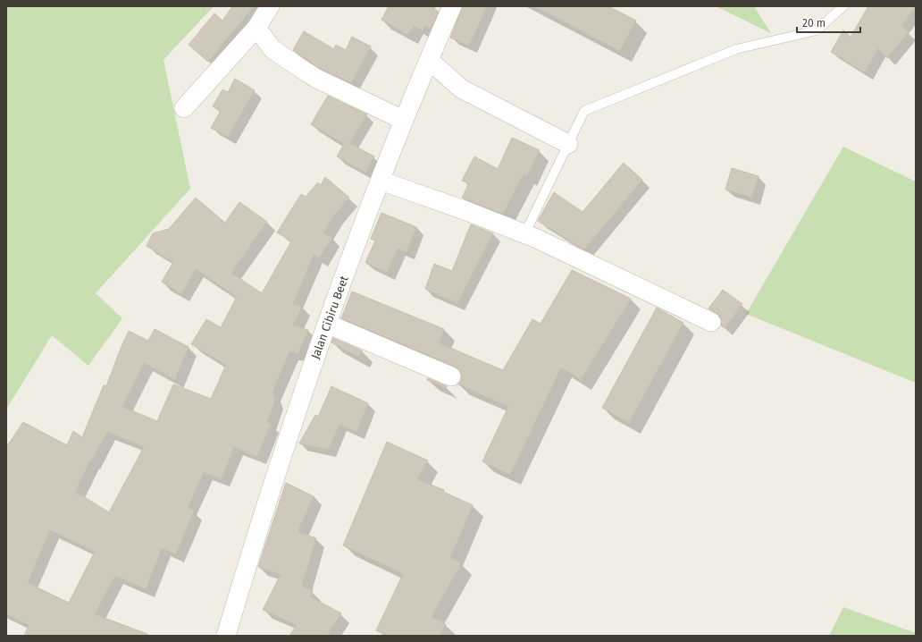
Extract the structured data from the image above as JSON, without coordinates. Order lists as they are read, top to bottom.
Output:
{
  "streets": {
    "street": ["Jalan Cibiru Beet"]
  },
  "scale_bar": "20 m"
}
